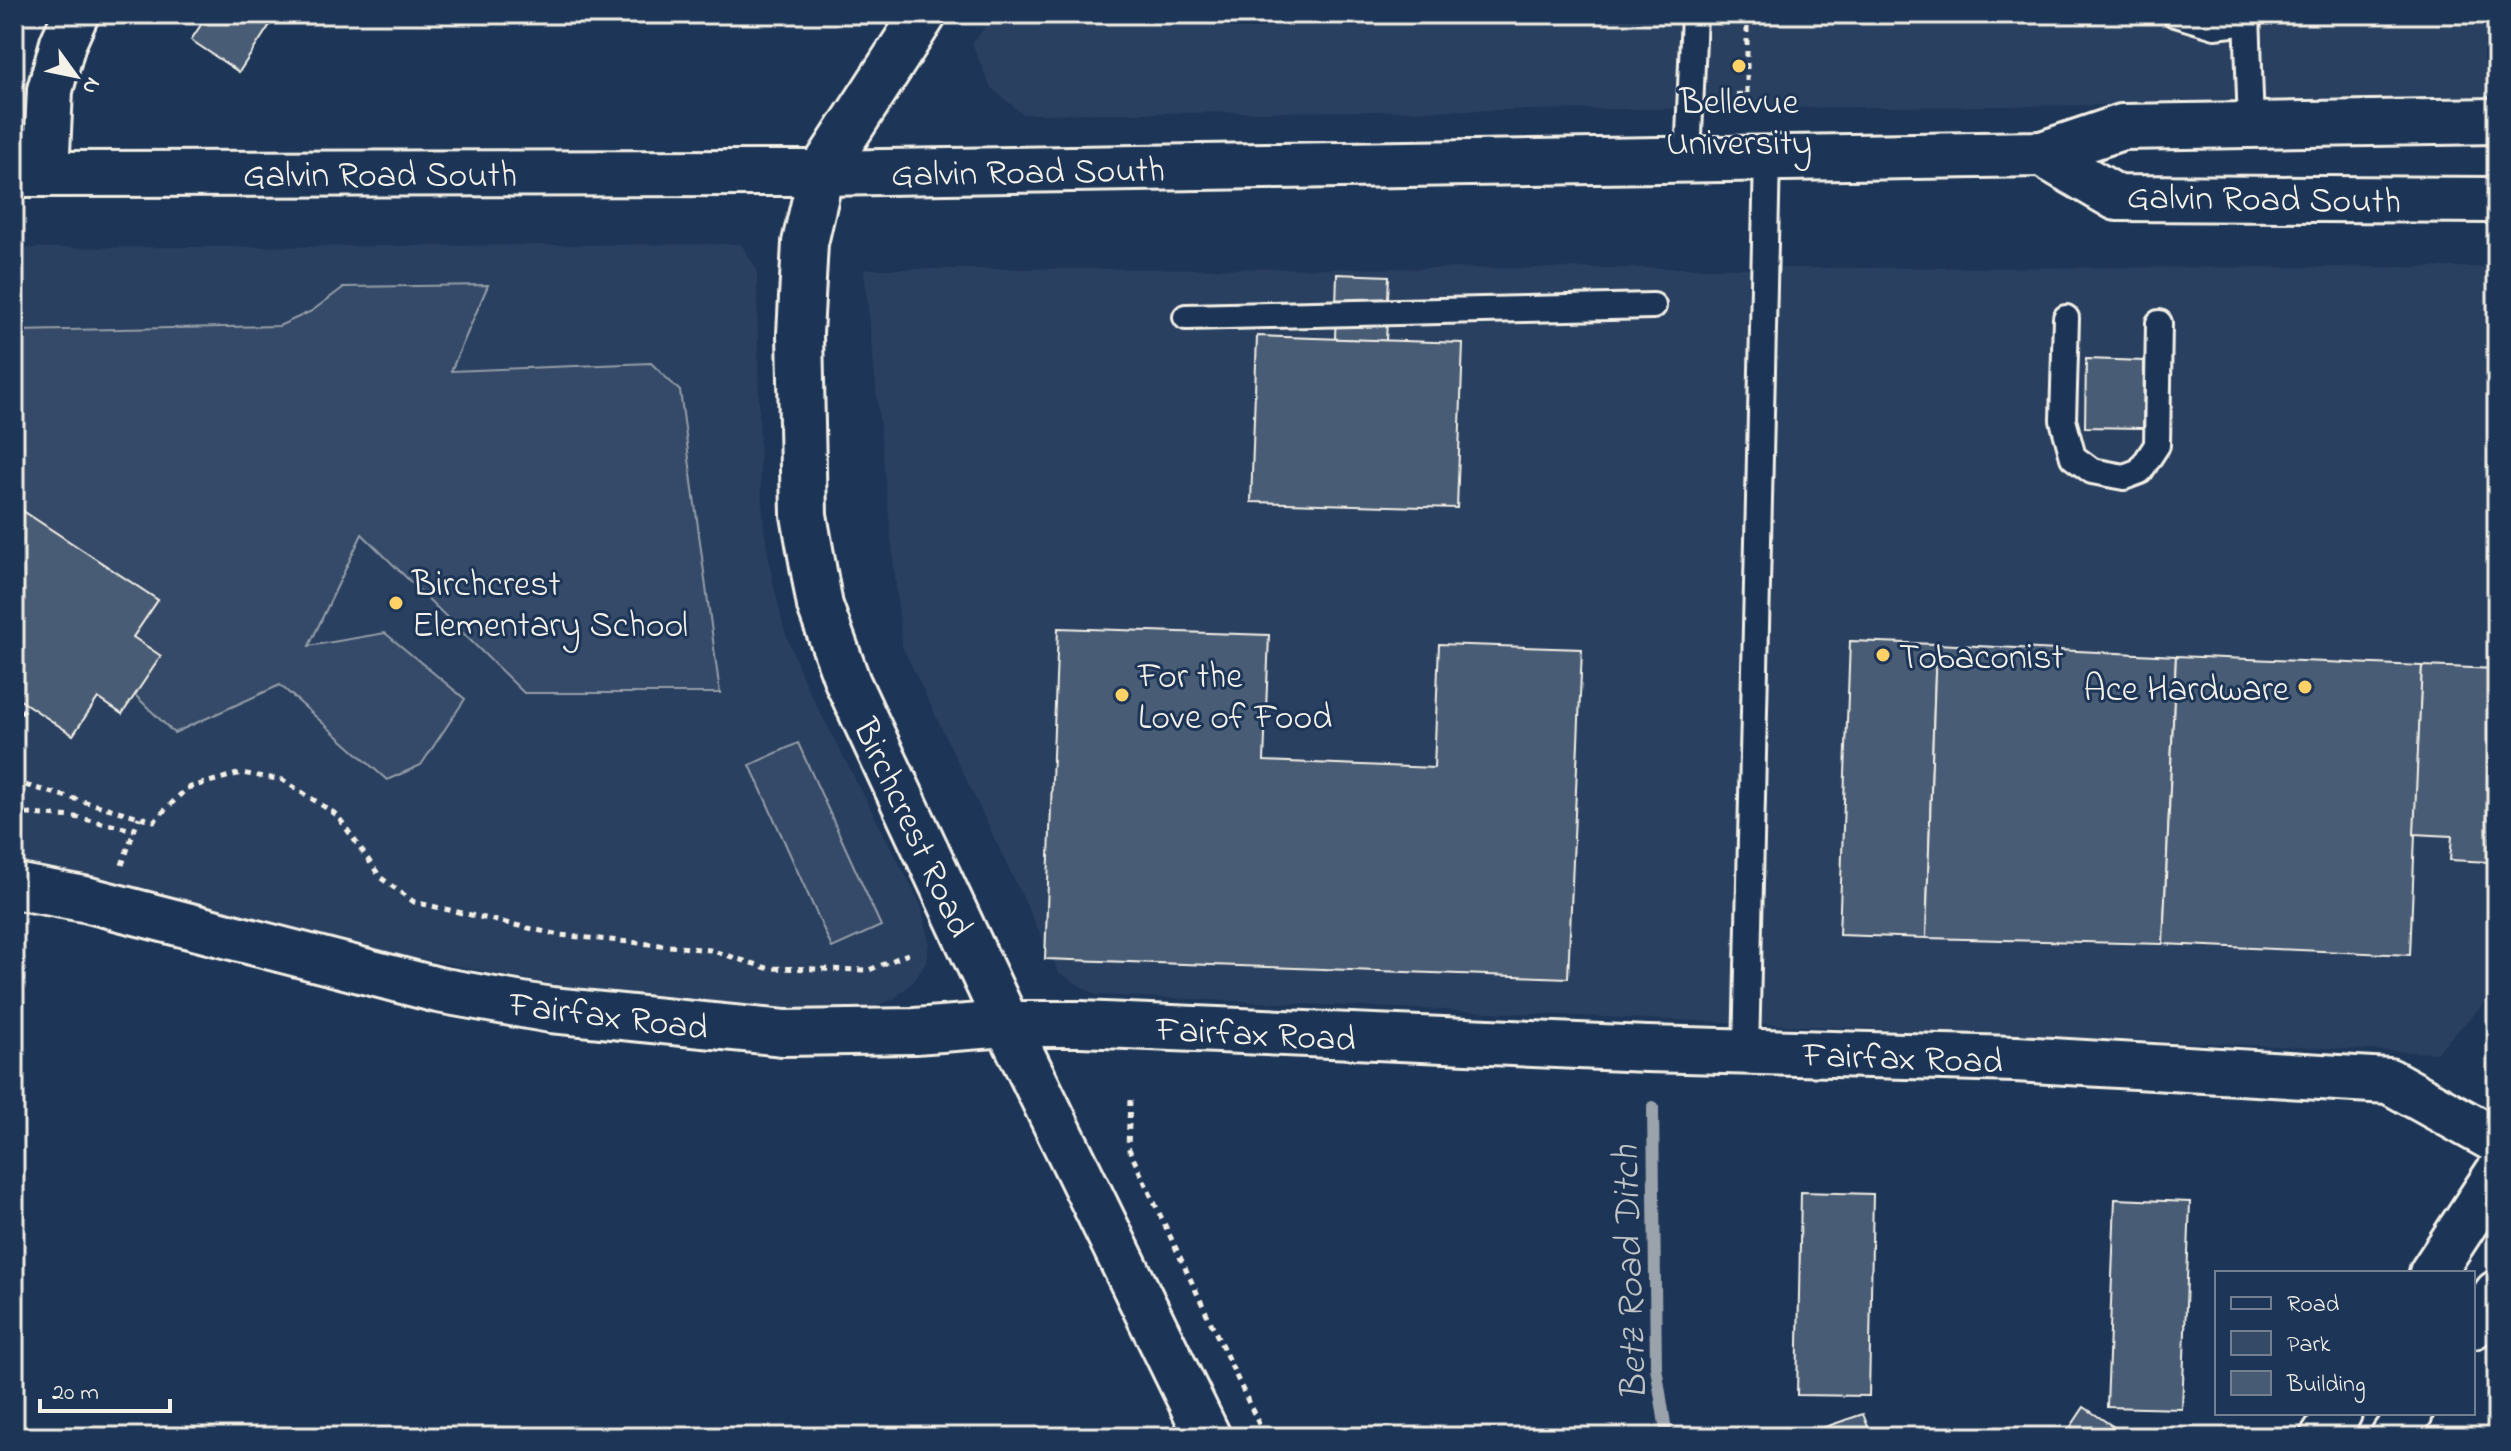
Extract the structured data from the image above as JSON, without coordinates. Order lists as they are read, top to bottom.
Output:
{
  "streets": {
    "street": ["Galvin Road South", "Birchcrest Road", "Fairfax Road"]
  },
  "crossings": [
    ["Galvin Road South", "Birchcrest Road"],
    ["Birchcrest Road", "Fairfax Road"]
  ],
  "water": ["Betz Road Ditch"],
  "places": [
    "Bellevue University",
    "Birchcrest Elementary School",
    "Tobaconist",
    "Ace Hardware",
    "For the Love of Food"
  ],
  "legend": ["Road", "Park", "Building"],
  "scale_bar": "20 m",
  "north": "bottom right"
}
